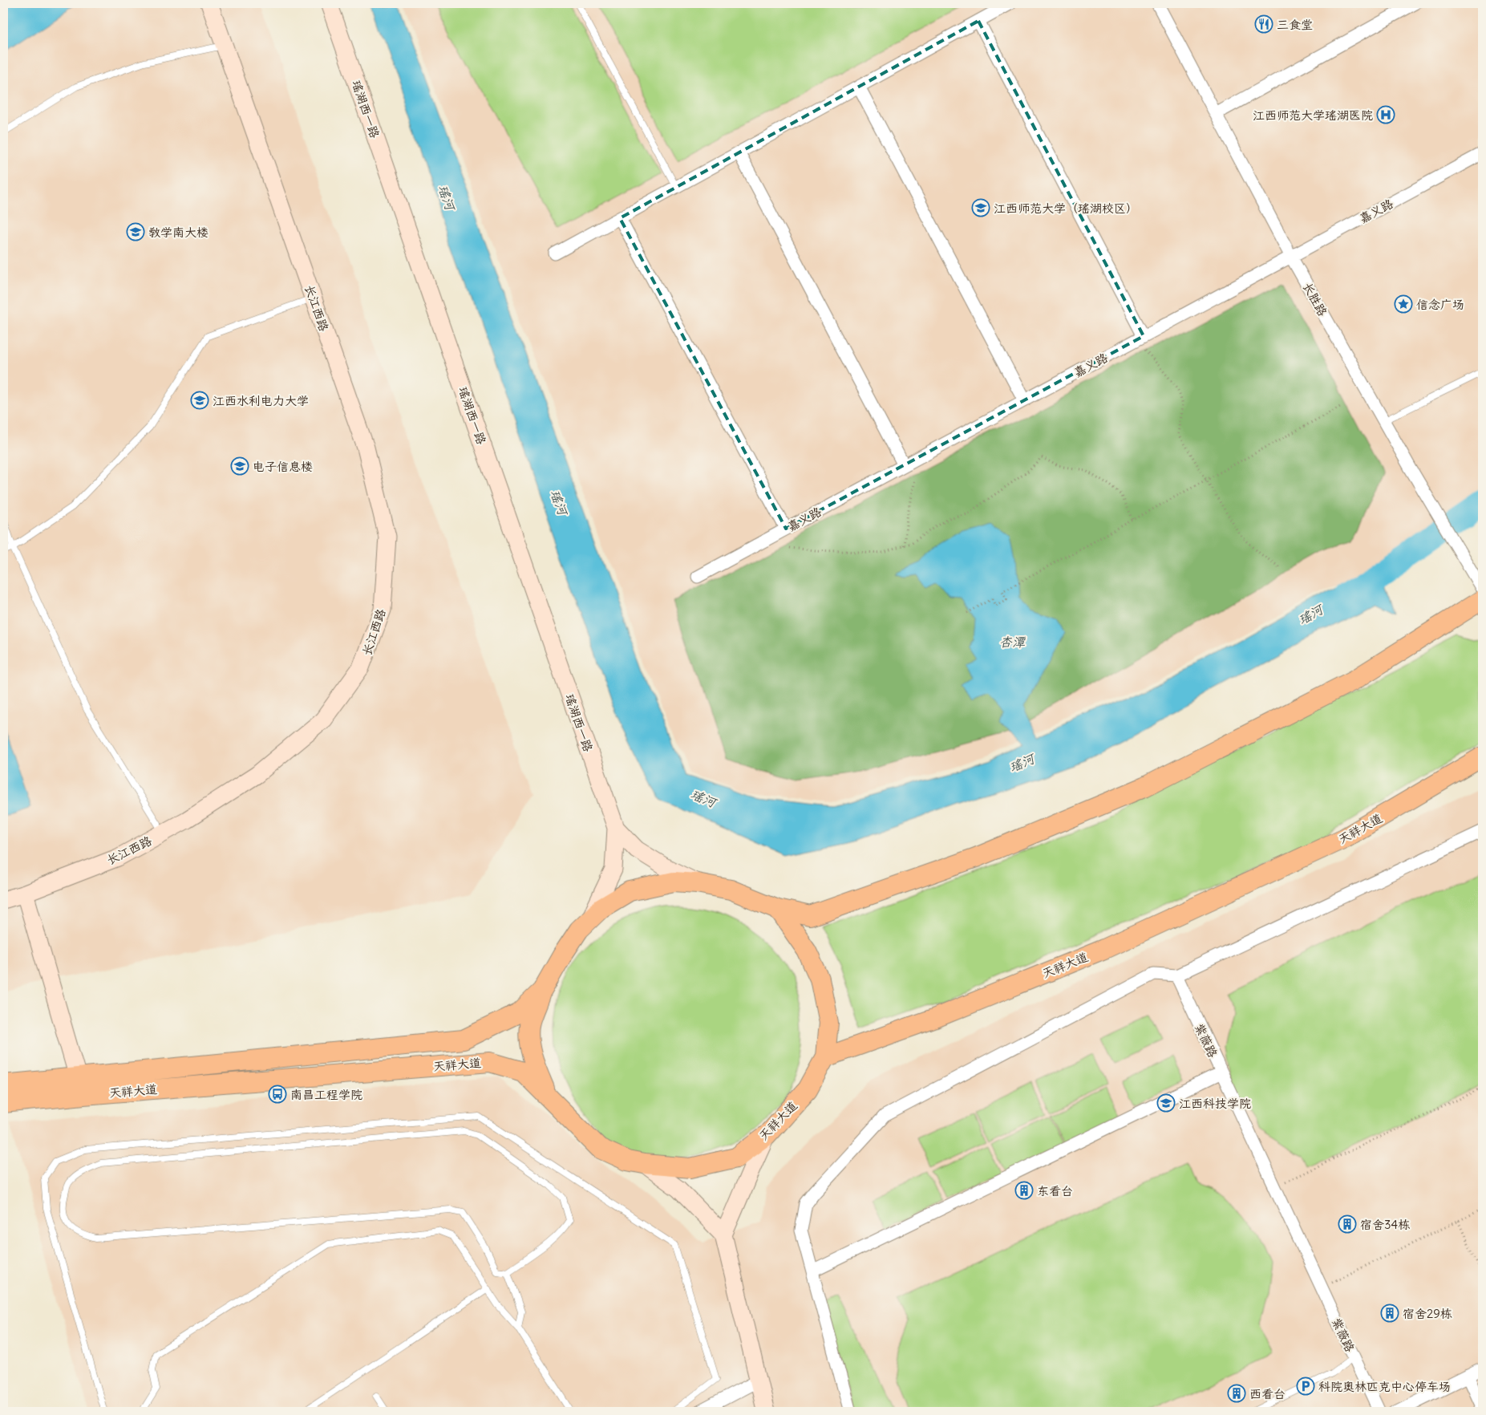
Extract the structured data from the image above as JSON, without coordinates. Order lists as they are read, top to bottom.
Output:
{
  "streets": {
    "main road": ["天祥大道"],
    "street": [
      "瑶湖西一路",
      "嘉义路",
      "长胜路",
      "长江西路",
      "紫薇路"
    ]
  },
  "crossings": [
    ["嘉义路", "长胜路"]
  ],
  "water": ["瑶河", "杏潭"],
  "places": {
    "restaurant": ["三食堂"],
    "hospital": ["江西师范大学瑶湖医院"],
    "school or university": [
      "江西师范大学（瑶湖校区）",
      "教学南大楼",
      "江西水利电力大学",
      "电子信息楼",
      "江西科技学院"
    ],
    "place": ["信念广场"],
    "bus stop": ["南昌工程学院"],
    "building": [
      "东看台",
      "宿舍34栋",
      "宿舍29栋",
      "西看台"
    ],
    "parking": ["科院奥林匹克中心停车场"]
  }
}
